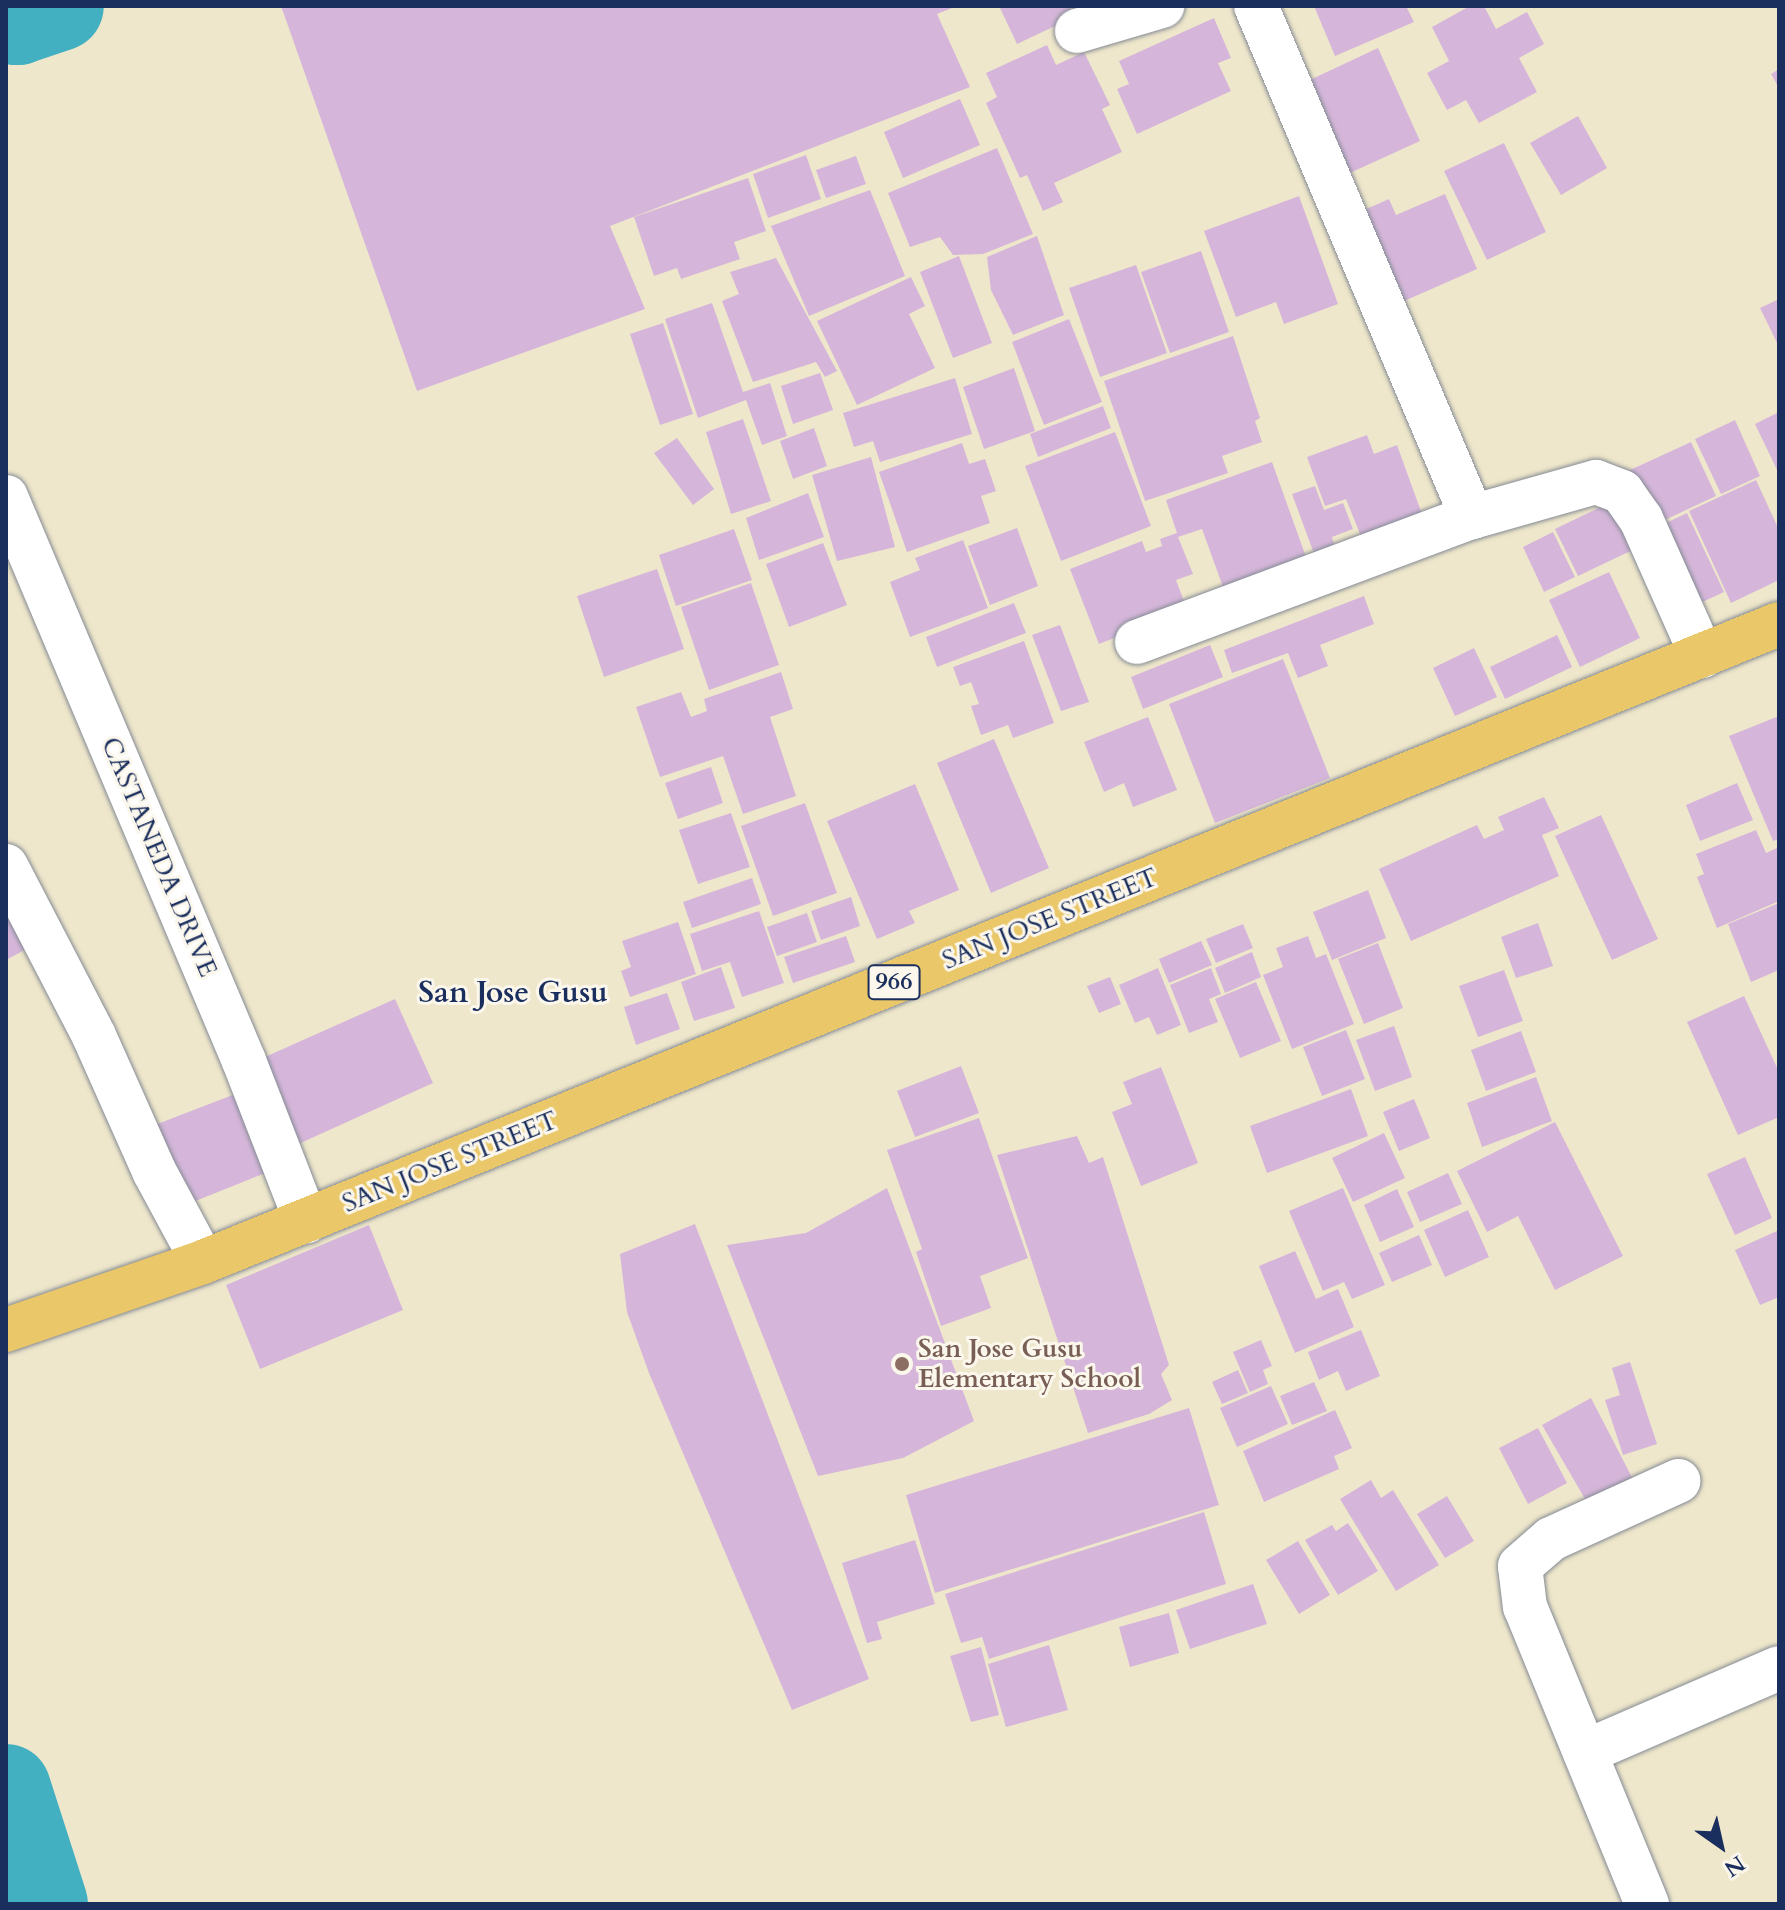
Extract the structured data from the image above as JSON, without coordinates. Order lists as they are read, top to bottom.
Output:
{
  "streets": {
    "main road": ["SAN JOSE STREET", "966"],
    "street": ["CASTANEDA DRIVE"]
  },
  "crossings": [
    ["CASTANEDA DRIVE", "SAN JOSE STREET"]
  ],
  "districts": ["San Jose Gusu"],
  "places": ["San Jose Gusu Elementary School"],
  "north": "bottom right"
}
